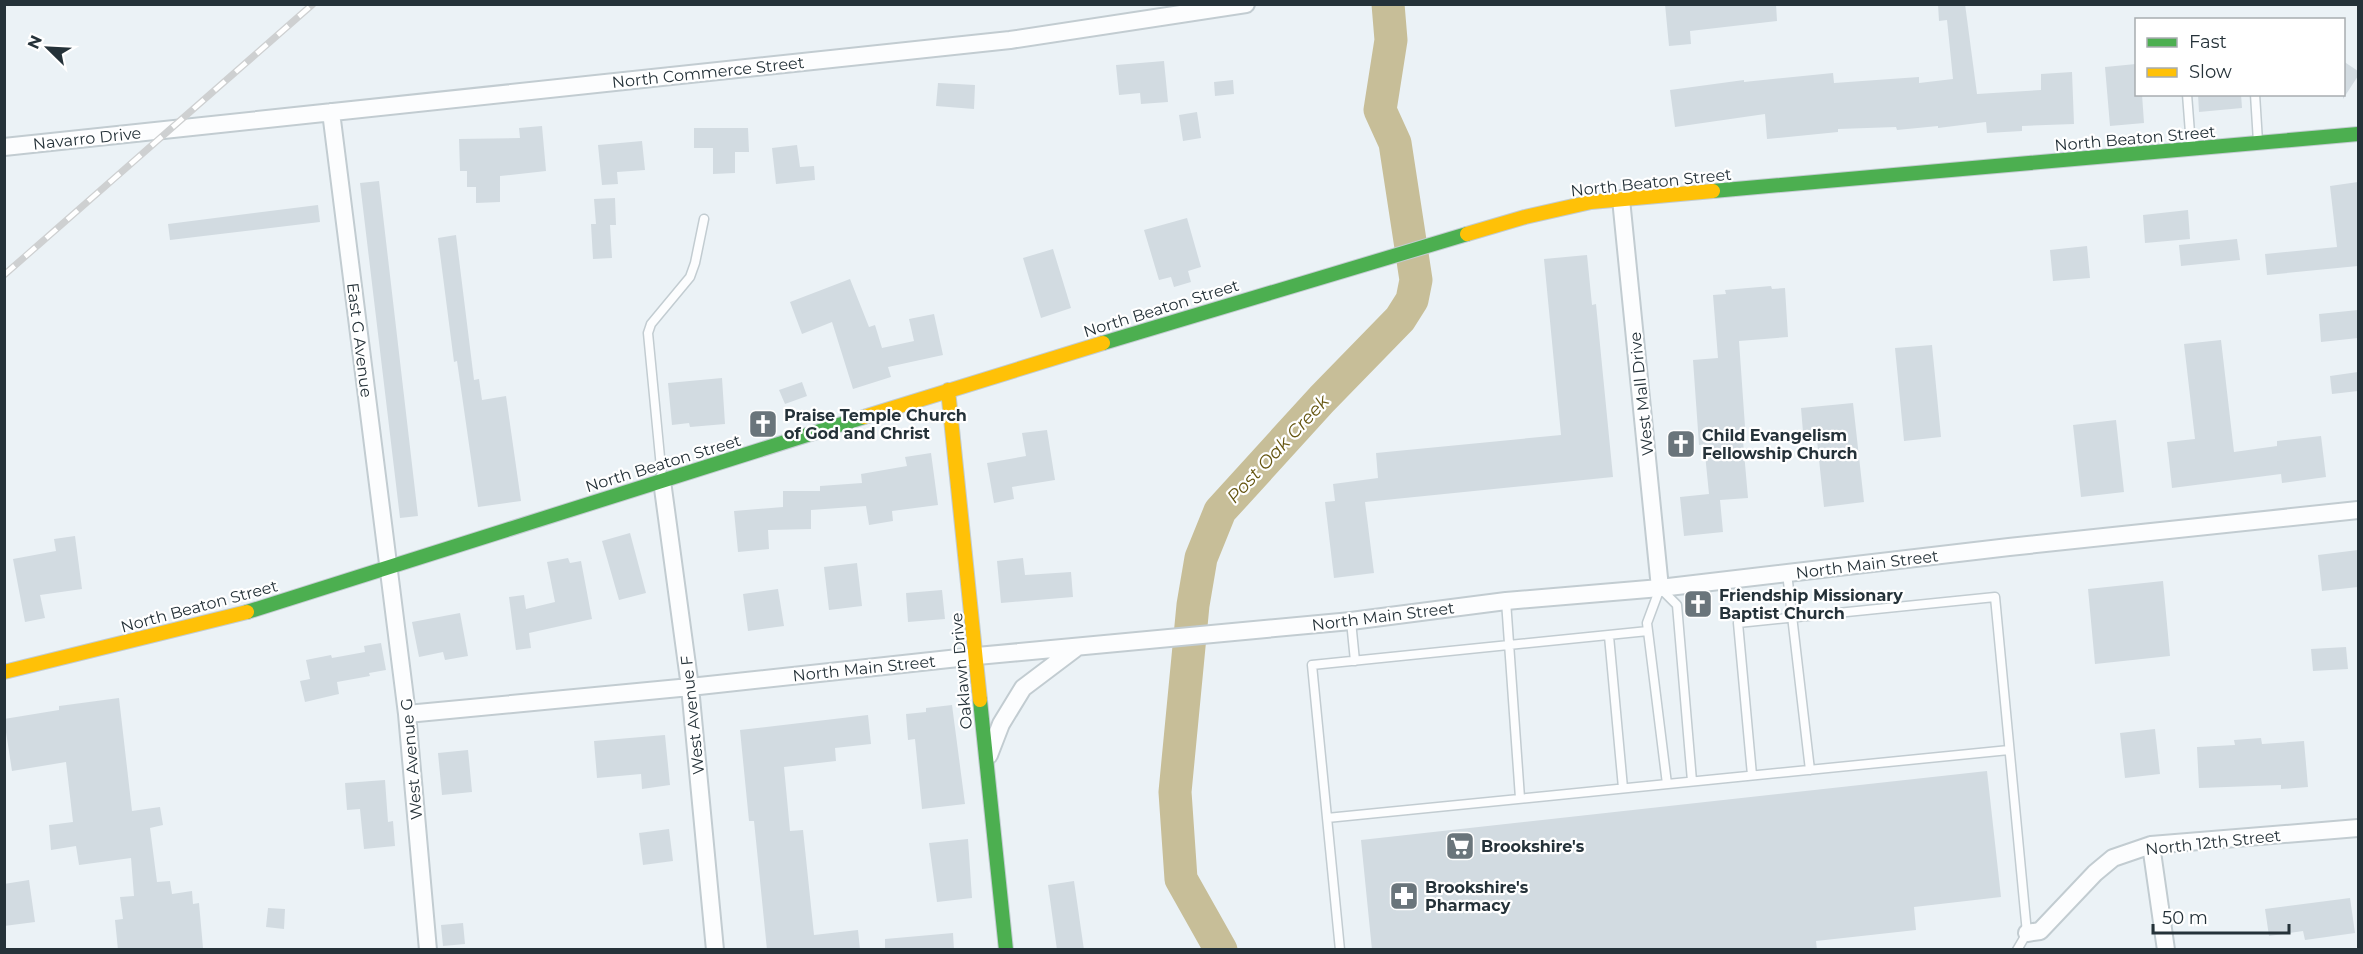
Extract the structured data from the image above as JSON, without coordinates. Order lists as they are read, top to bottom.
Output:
{
  "streets": {
    "main road": ["North Beaton Street", "Oaklawn Drive"],
    "street": [
      "North Commerce Street",
      "Navarro Drive",
      "East G Avenue",
      "West Mall Drive",
      "North Main Street",
      "West Avenue F",
      "West Avenue G",
      "North 12th Street"
    ]
  },
  "crossings": [
    ["North Commerce Street", "Navarro Drive"],
    ["North Commerce Street", "East G Avenue"],
    ["North Beaton Street", "East G Avenue"],
    ["North Beaton Street", "West Mall Drive"],
    ["North Beaton Street", "Oaklawn Drive"],
    ["North Beaton Street", "West Avenue F"],
    ["North Beaton Street", "West Avenue G"],
    ["East G Avenue", "West Avenue G"],
    ["West Mall Drive", "North Main Street"],
    ["North Main Street", "Oaklawn Drive"],
    ["North Main Street", "West Avenue F"],
    ["North Main Street", "West Avenue G"]
  ],
  "water": ["Post Oak Creek"],
  "places": {
    "church": ["Praise Temple Church of God and Christ", "Child Evangelism Fellowship Church", "Friendship Missionary Baptist Church"],
    "supermarket": ["Brookshire's"],
    "pharmacy": ["Brookshire's Pharmacy"]
  },
  "legend": ["Fast", "Slow"],
  "scale_bar": "50 m",
  "north": "top left"
}
